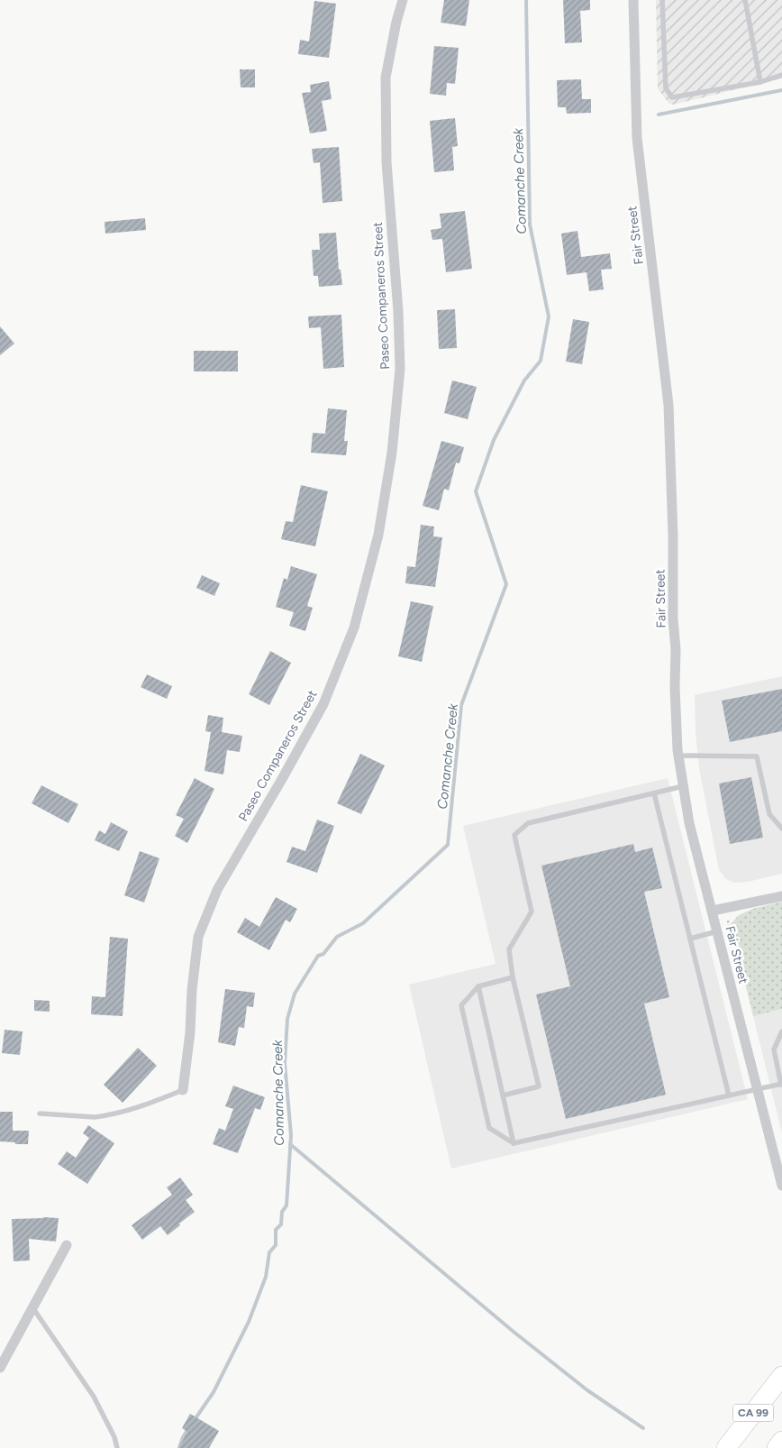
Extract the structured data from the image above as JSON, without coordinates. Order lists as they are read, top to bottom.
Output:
{
  "streets": {
    "highway": ["CA 99"],
    "street": ["Fair Street", "Paseo Companeros Street"]
  },
  "water": ["Comanche Creek"]
}
